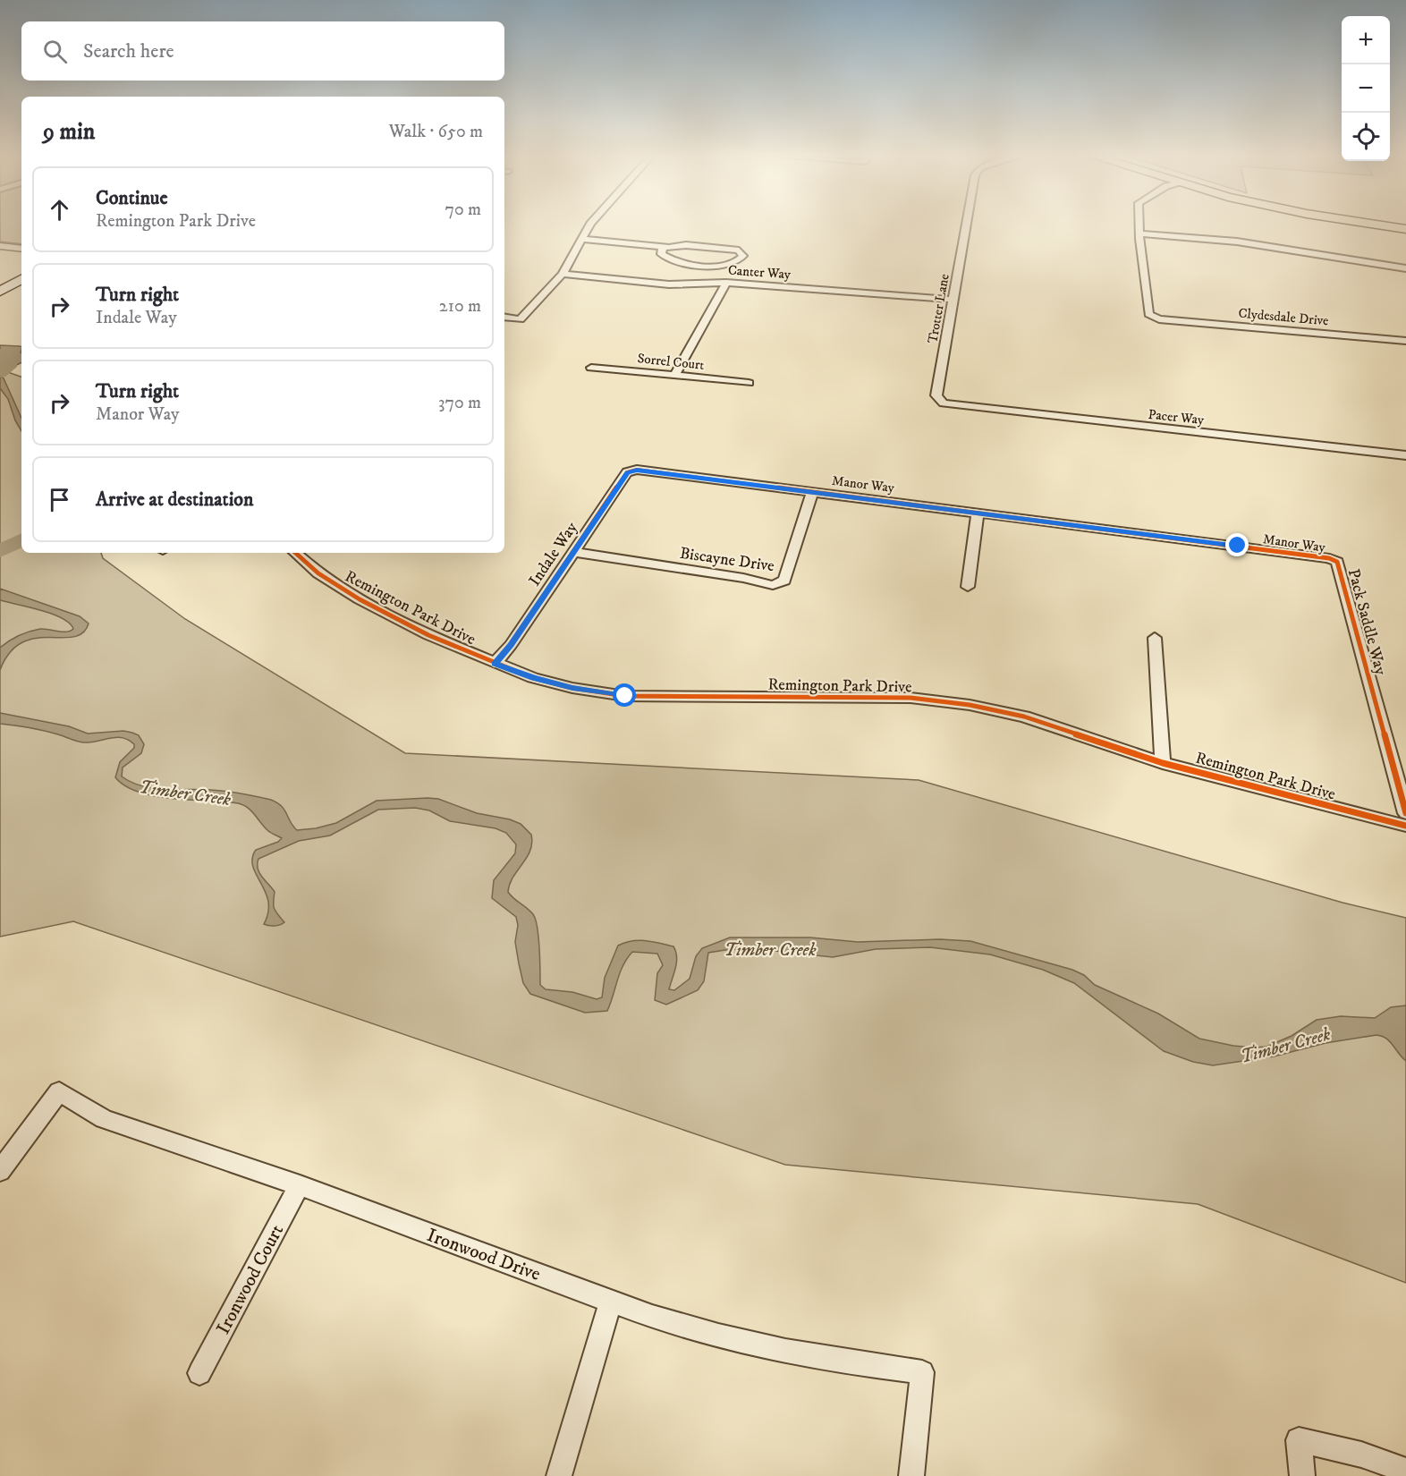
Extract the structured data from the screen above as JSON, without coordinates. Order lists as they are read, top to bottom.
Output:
{
  "streets": {
    "street": [
      "Canter Way",
      "Trotter Lane",
      "Clydesdale Drive",
      "Sorrel Court",
      "Pacer Way",
      "Manor Way",
      "Indale Way",
      "Biscayne Drive",
      "Remington Park Drive",
      "Pack Saddle Way",
      "Ironwood Drive",
      "Ironwood Court"
    ]
  },
  "crossings": [
    ["Canter Way", "Trotter Lane"],
    ["Trotter Lane", "Pacer Way"],
    ["Manor Way", "Indale Way"],
    ["Manor Way", "Biscayne Drive"],
    ["Manor Way", "Pack Saddle Way"],
    ["Indale Way", "Biscayne Drive"],
    ["Indale Way", "Remington Park Drive"],
    ["Ironwood Drive", "Ironwood Court"]
  ],
  "water": ["Timber Creek"],
  "page": {
    "map_buttons": ["+", "−"],
    "search": "Search here",
    "heading": ["9 min", "Walk · 650 m"],
    "list": [
      ["Continue", "Remington Park Drive", "70 m"],
      ["Turn right", "Indale Way", "210 m"],
      ["Turn right", "Manor Way", "370 m"],
      "Arrive at destination"
    ]
  }
}
